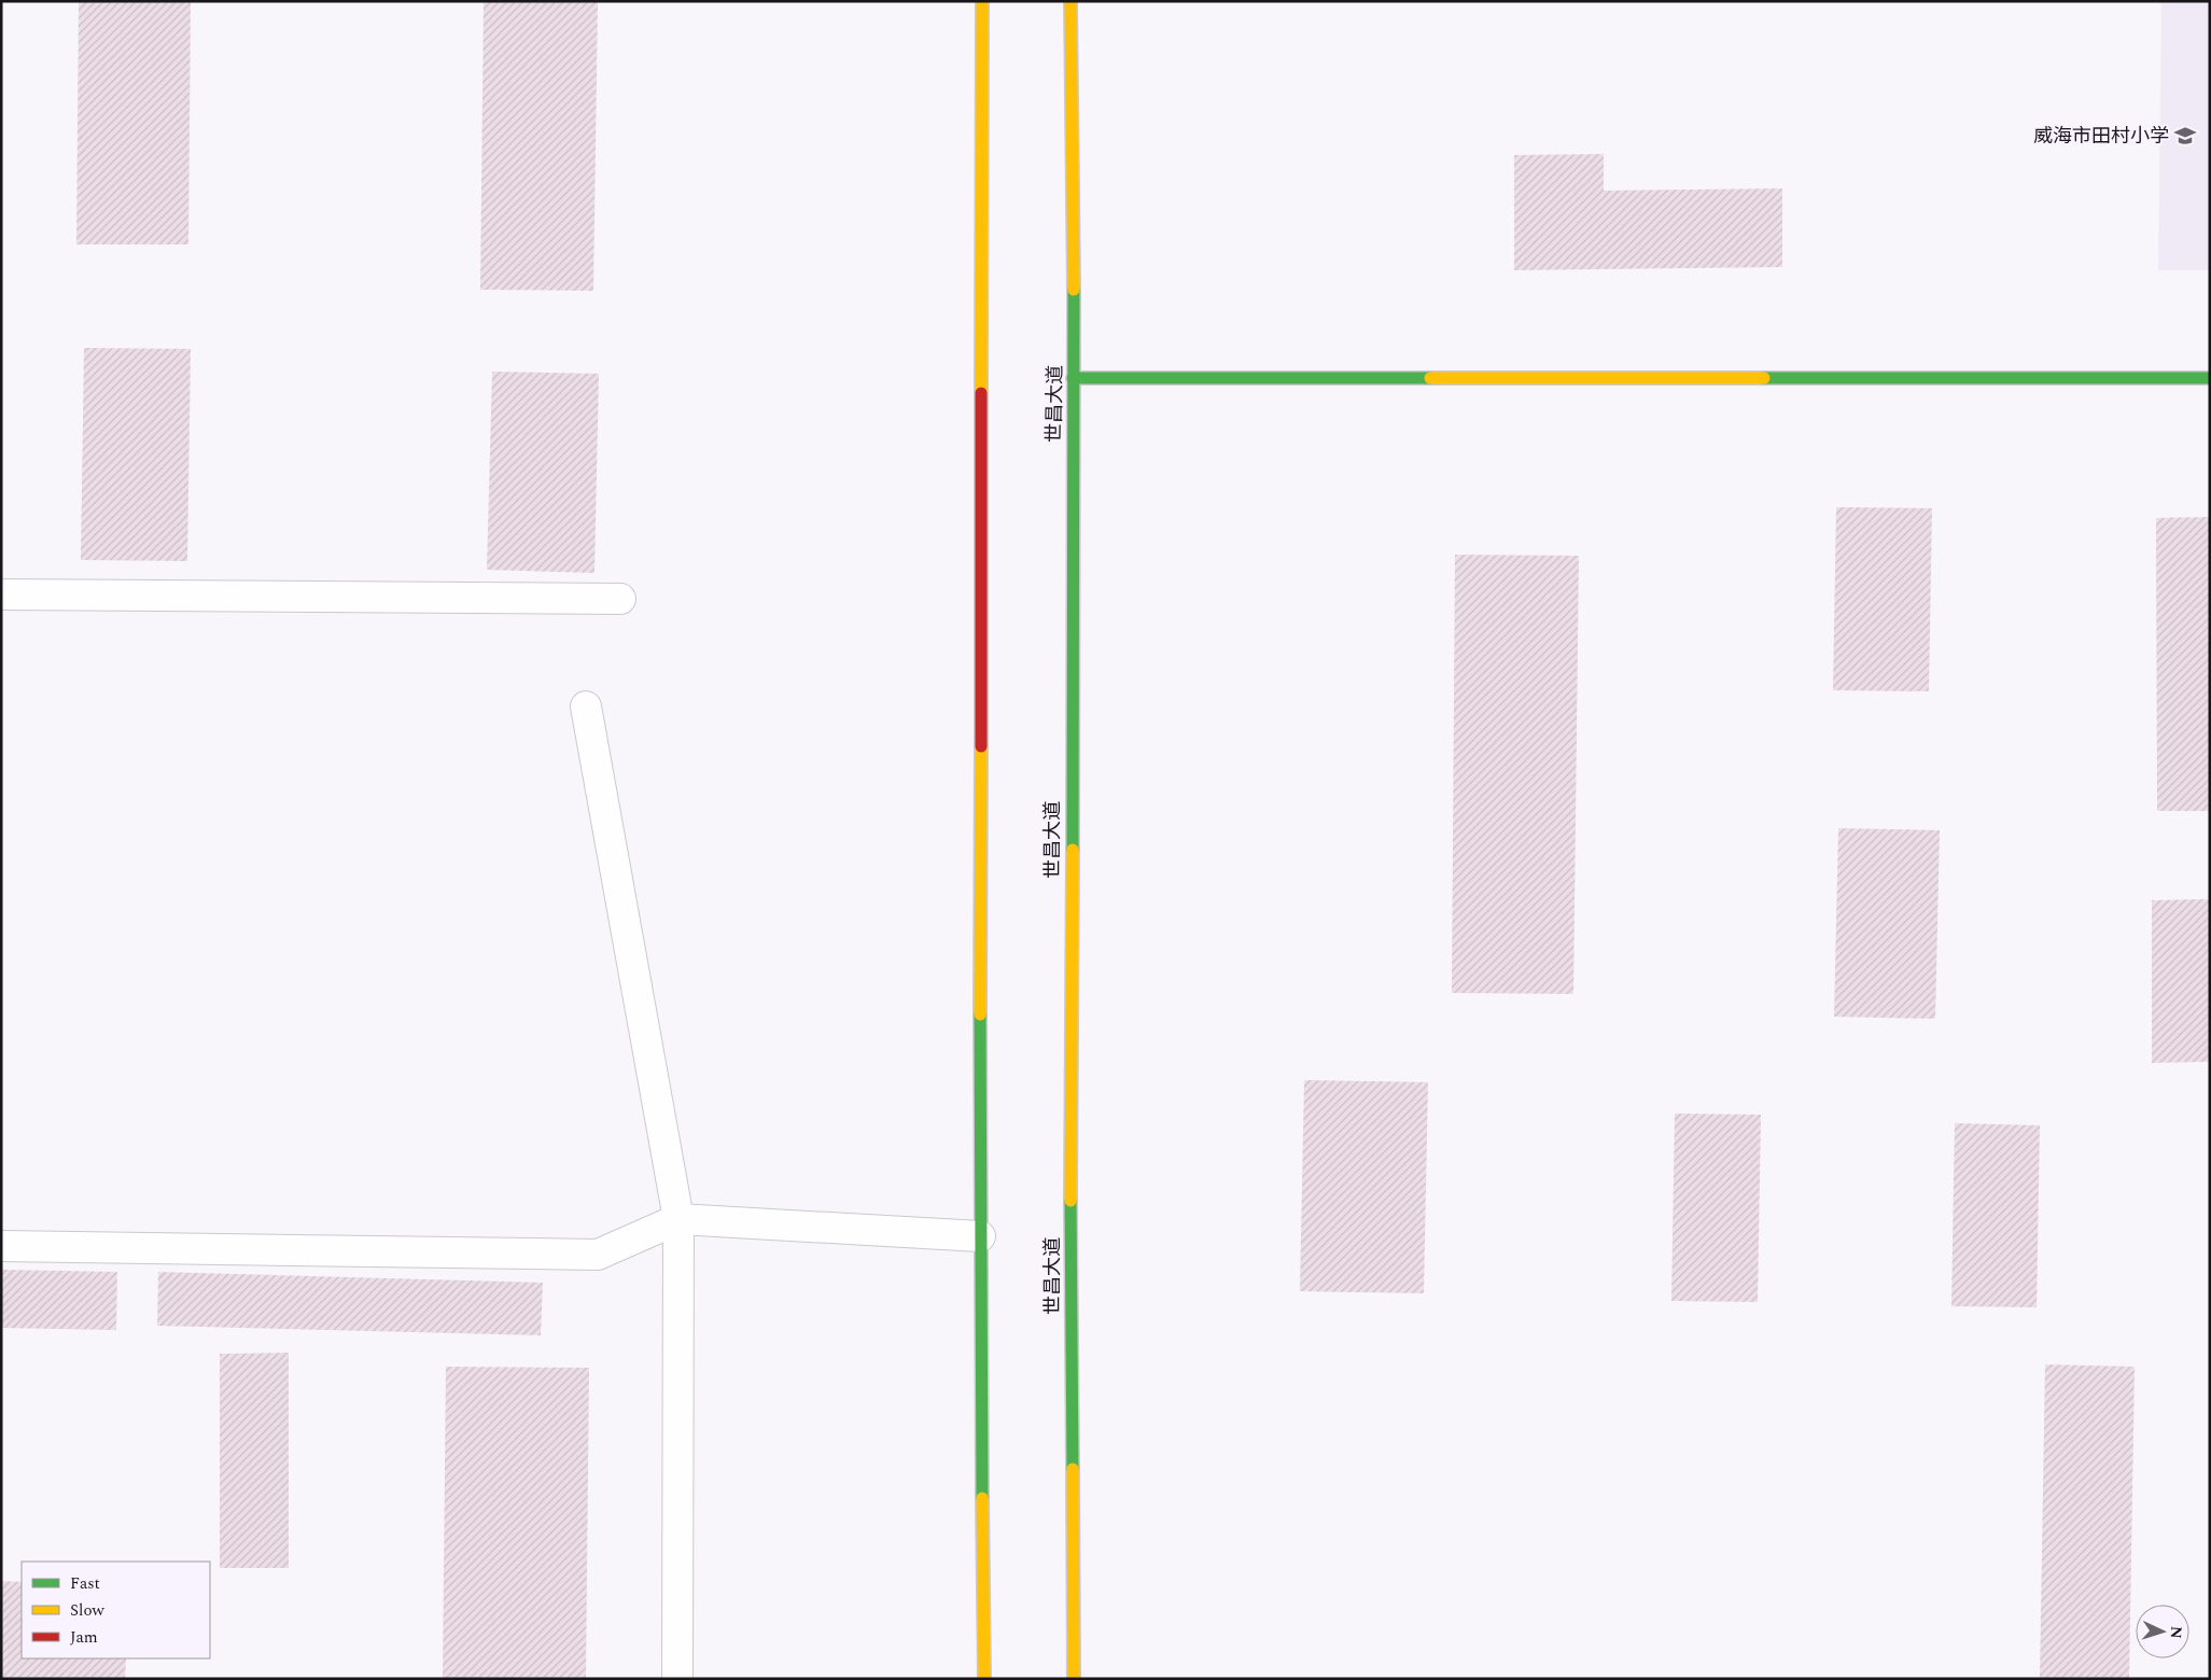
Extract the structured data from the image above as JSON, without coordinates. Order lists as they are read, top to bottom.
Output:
{
  "streets": {
    "main road": ["世昌大道"]
  },
  "places": {
    "school or university": ["威海市田村小学"]
  },
  "legend": ["Fast", "Slow", "Jam"],
  "north": "right"
}
